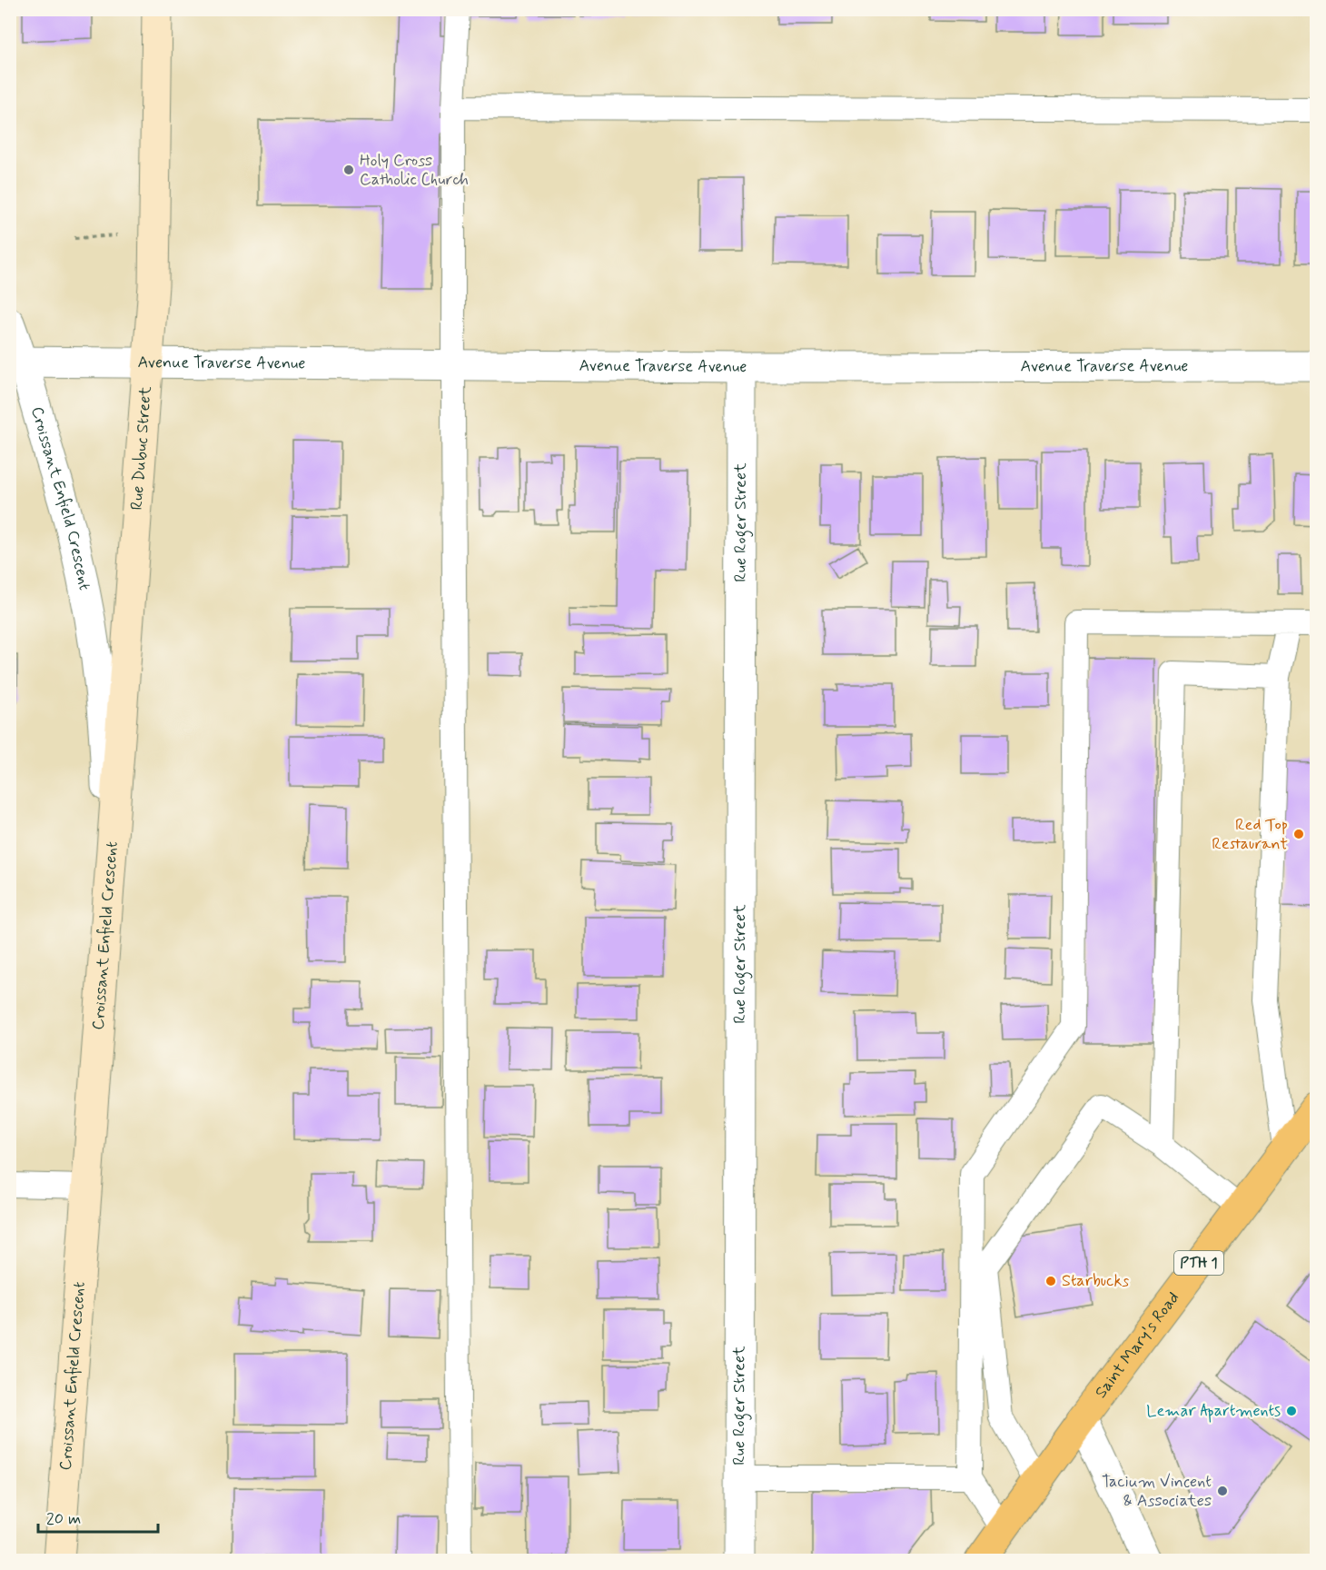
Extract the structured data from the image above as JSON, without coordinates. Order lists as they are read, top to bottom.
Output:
{
  "streets": {
    "highway": ["PTH 1", "Saint Mary's Road"],
    "street": [
      "Avenue Traverse Avenue",
      "Rue Dubuc Street",
      "Croissant Enfield Crescent",
      "Rue Roger Street"
    ]
  },
  "crossings": [
    ["Avenue Traverse Avenue", "Rue Dubuc Street"],
    ["Avenue Traverse Avenue", "Croissant Enfield Crescent"],
    ["Avenue Traverse Avenue", "Rue Roger Street"],
    ["Rue Dubuc Street", "Croissant Enfield Crescent"]
  ],
  "places": [
    "Holy Cross Catholic Church",
    "Red Top Restaurant",
    "Starbucks",
    "Lemar Apartments",
    "Tacium Vincent & Associates"
  ],
  "scale_bar": "20 m"
}
